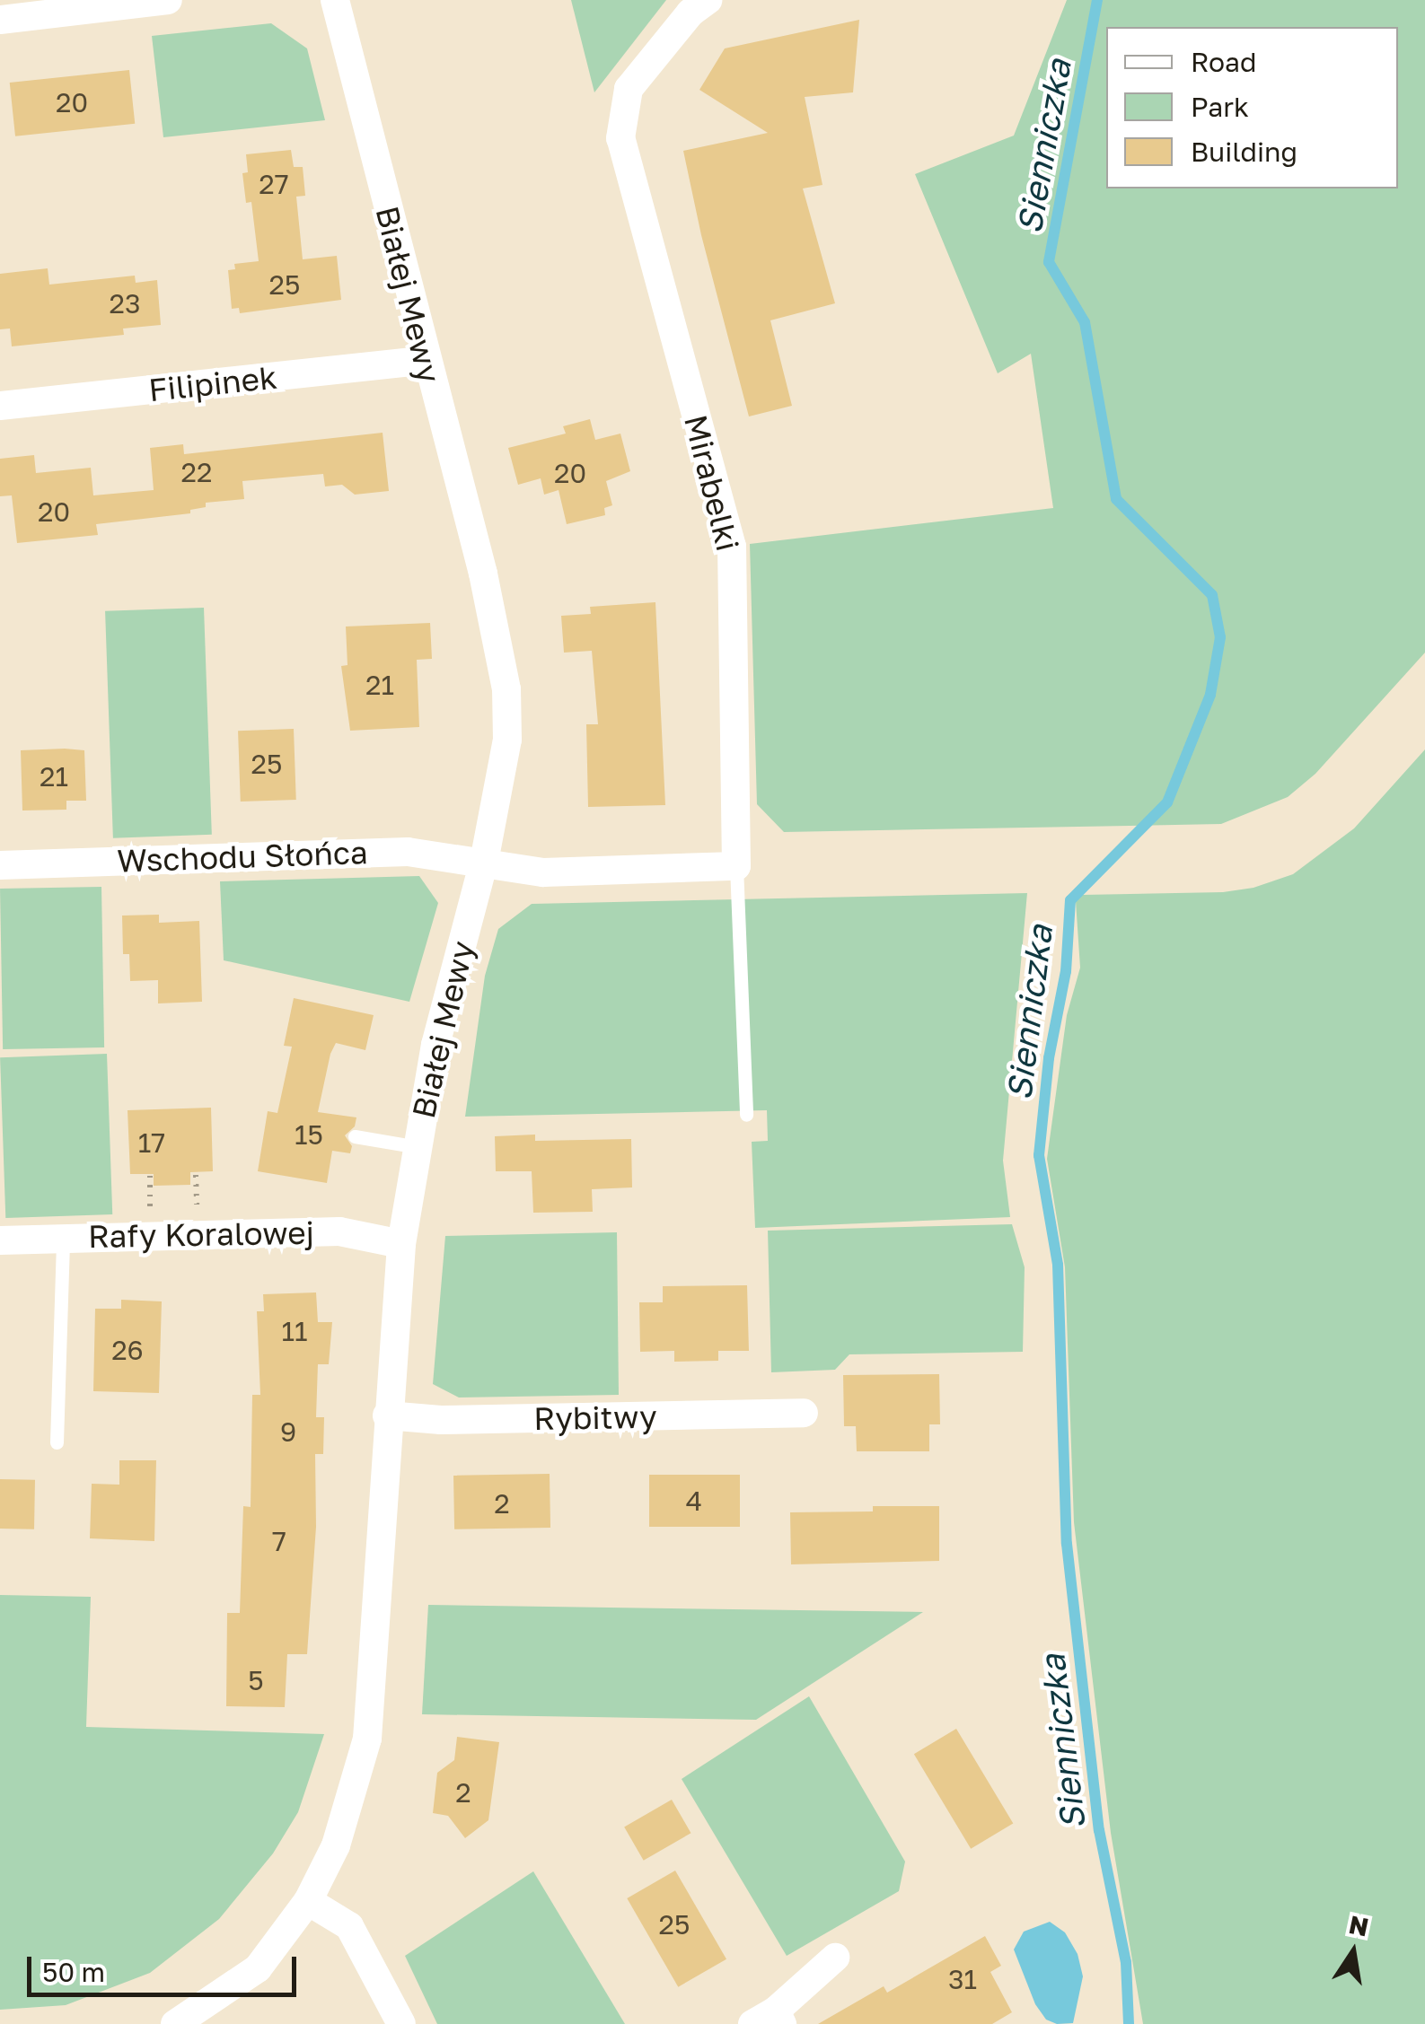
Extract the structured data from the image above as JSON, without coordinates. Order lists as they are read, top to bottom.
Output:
{
  "streets": {
    "street": [
      "Białej Mewy",
      "Filipinek",
      "Mirabelki",
      "Wschodu Słońca",
      "Rafy Koralowej",
      "Rybitwy"
    ]
  },
  "crossings": [
    ["Białej Mewy", "Filipinek"],
    ["Białej Mewy", "Wschodu Słońca"],
    ["Białej Mewy", "Rafy Koralowej"],
    ["Białej Mewy", "Rybitwy"],
    ["Mirabelki", "Wschodu Słońca"]
  ],
  "water": ["Sienniczka"],
  "house_numbers": [
    "20",
    "27",
    "25",
    "23",
    "22",
    "20",
    "20",
    "21",
    "25",
    "21",
    "15",
    "17",
    "11",
    "26",
    "9",
    "4",
    "2",
    "7",
    "5",
    "2",
    "25",
    "31"
  ],
  "legend": ["Road", "Park", "Building"],
  "scale_bar": "50 m",
  "north": "top"
}
